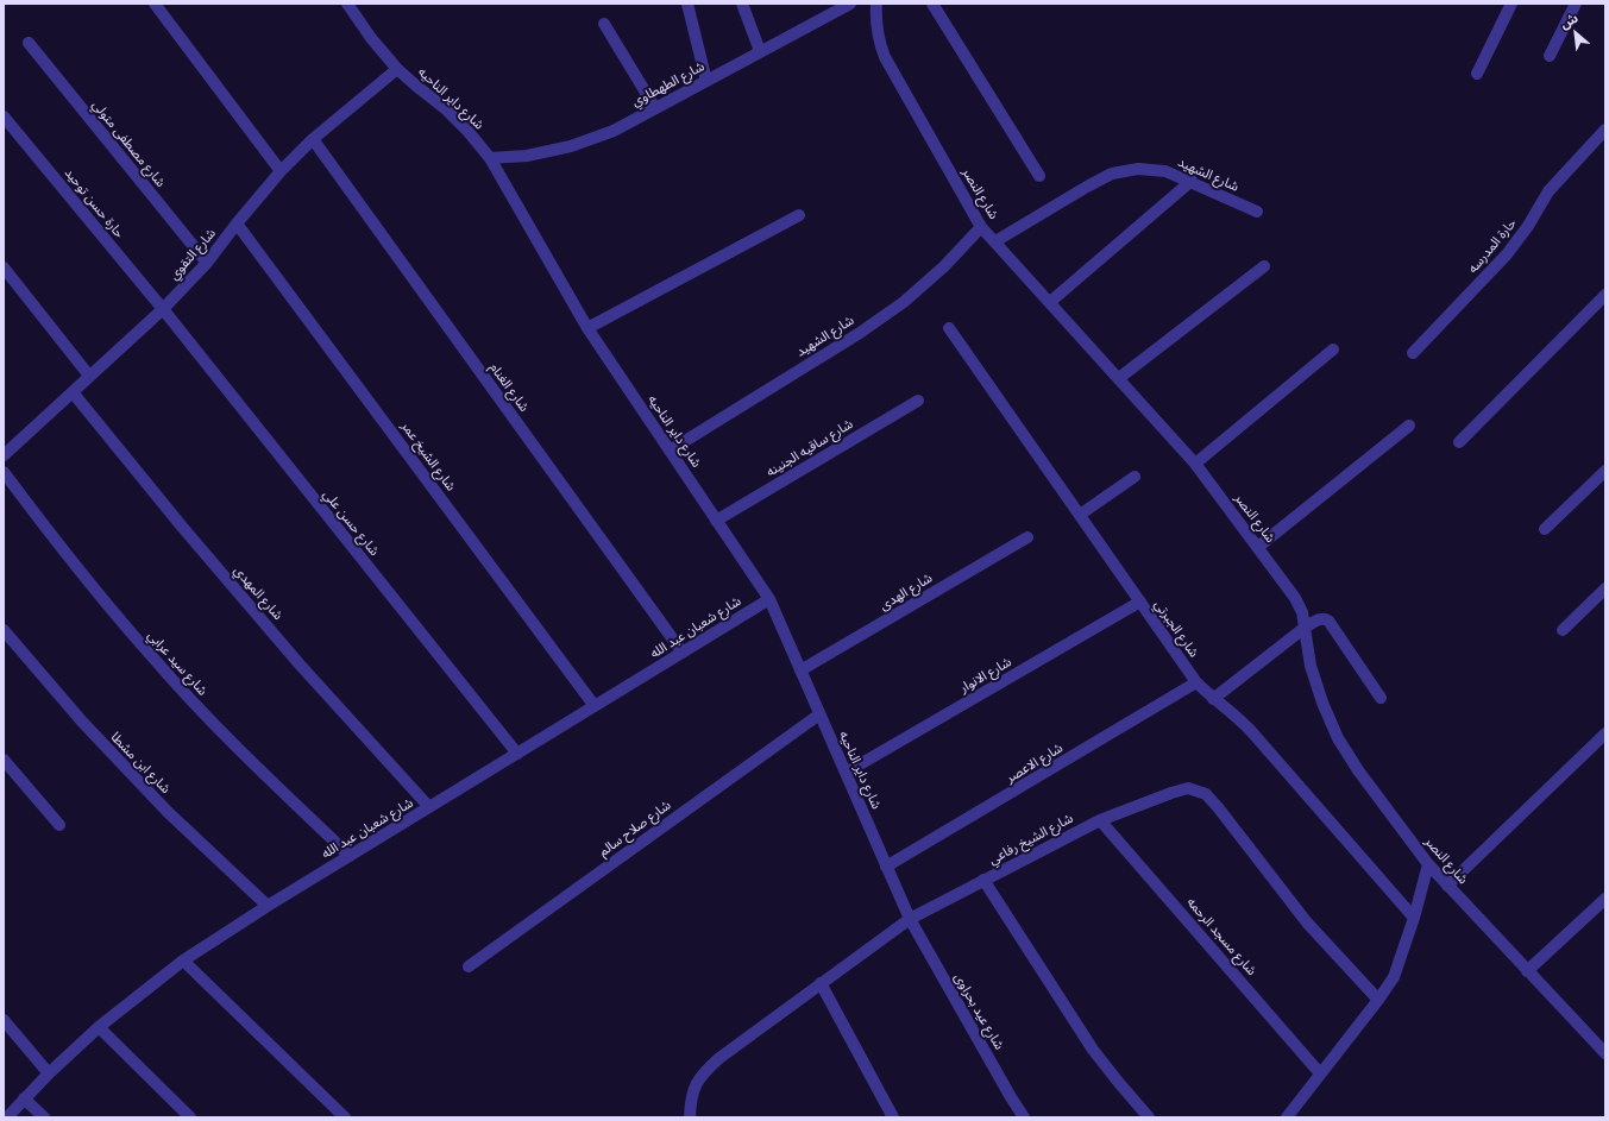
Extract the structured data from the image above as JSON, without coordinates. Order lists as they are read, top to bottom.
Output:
{
  "streets": {
    "street": [
      "شارع الطهطاوي",
      "شارع داير الناحيه",
      "شارع مصطفى متولي",
      "شارع الشهيد",
      "شارع النصر",
      "حارة حسن توحيد",
      "حارة المدرسه",
      "شارع التقوي",
      "شارع الغنام",
      "شارع ساقيه الجنينه",
      "شارع الشيخ عمر",
      "شارع حسن علي",
      "شارع الهدى",
      "شارع المهدي",
      "شارع شعبان عبد الله",
      "شارع الجبرتي",
      "شارع سيد عرابي",
      "شارع الانوار",
      "شارع ابن مشطا",
      "شارع الاعصر",
      "شارع صلاح سالم",
      "شارع الشيخ رفاعي",
      "شارع مسجد الرحمه",
      "شارع عيد بحراوى"
    ]
  },
  "crossings": [
    ["شارع الطهطاوي", "شارع داير الناحيه"],
    ["شارع داير الناحيه", "شارع الشهيد"],
    ["شارع داير الناحيه", "شارع التقوي"],
    ["شارع داير الناحيه", "شارع ساقيه الجنينه"],
    ["شارع داير الناحيه", "شارع الهدى"],
    ["شارع داير الناحيه", "شارع شعبان عبد الله"],
    ["شارع داير الناحيه", "شارع الانوار"],
    ["شارع داير الناحيه", "شارع الاعصر"],
    ["شارع داير الناحيه", "شارع صلاح سالم"],
    ["شارع داير الناحيه", "شارع الشيخ رفاعي"],
    ["شارع داير الناحيه", "شارع عيد بحراوى"],
    ["شارع مصطفى متولي", "شارع التقوي"],
    ["شارع الشهيد", "شارع النصر"],
    ["حارة حسن توحيد", "شارع التقوي"],
    ["حارة حسن توحيد", "شارع حسن علي"],
    ["شارع التقوي", "شارع الغنام"],
    ["شارع التقوي", "شارع الشيخ عمر"],
    ["شارع التقوي", "شارع حسن علي"],
    ["شارع التقوي", "شارع المهدي"],
    ["شارع الغنام", "شارع شعبان عبد الله"],
    ["شارع الشيخ عمر", "شارع شعبان عبد الله"],
    ["شارع حسن علي", "شارع شعبان عبد الله"],
    ["شارع المهدي", "شارع شعبان عبد الله"],
    ["شارع شعبان عبد الله", "شارع سيد عرابي"],
    ["شارع شعبان عبد الله", "شارع ابن مشطا"],
    ["شارع الجبرتي", "شارع الانوار"],
    ["شارع الجبرتي", "شارع الاعصر"],
    ["شارع الشيخ رفاعي", "شارع مسجد الرحمه"],
    ["شارع الشيخ رفاعي", "شارع عيد بحراوى"]
  ],
  "north": "top left"
}
